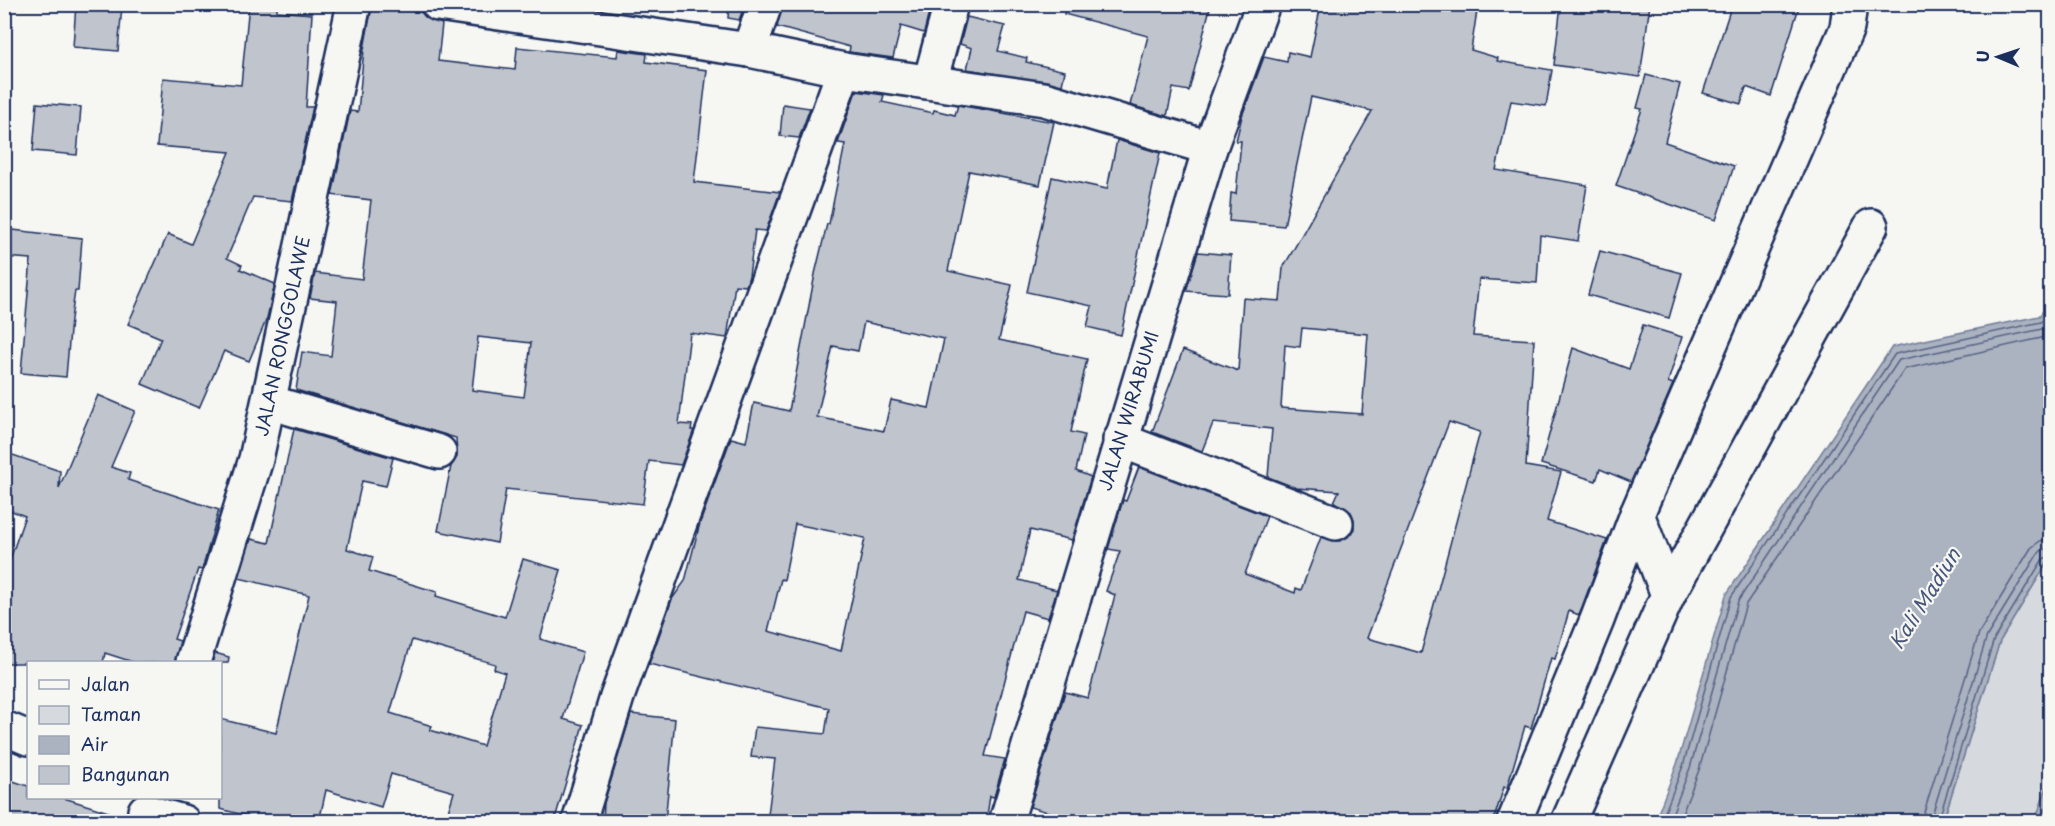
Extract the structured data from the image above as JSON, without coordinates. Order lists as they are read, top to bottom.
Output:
{
  "streets": {
    "street": ["JALAN RONGGOLAWE", "JALAN WIRABUMI"]
  },
  "water": ["Kali Madiun"],
  "legend": [
    "Jalan",
    "Taman",
    "Air",
    "Bangunan"
  ],
  "north": "left"
}
